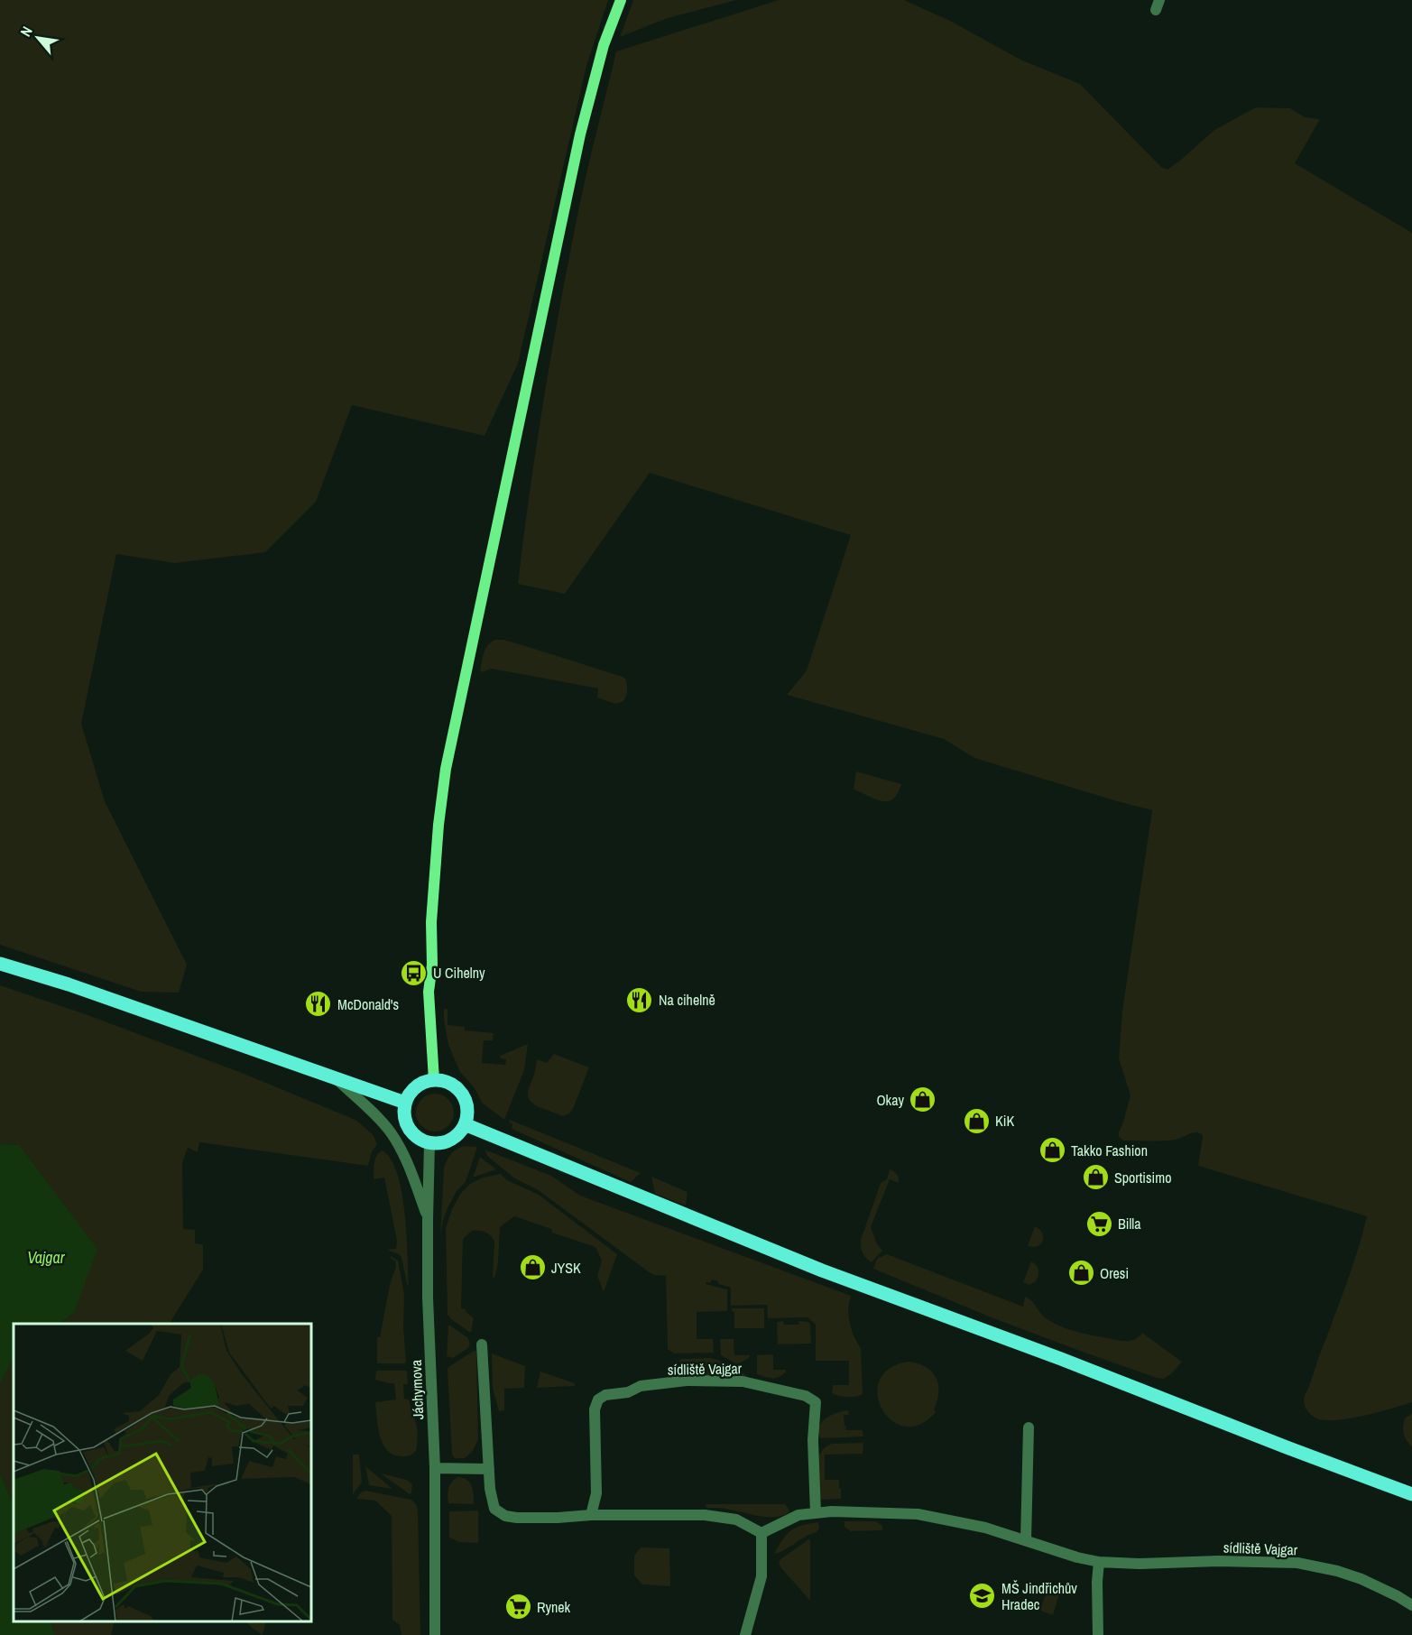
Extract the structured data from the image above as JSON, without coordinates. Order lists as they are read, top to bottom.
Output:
{
  "streets": {
    "street": ["sídliště Vajgar", "Jáchymova"]
  },
  "water": ["Vajgar"],
  "places": {
    "bus stop": ["U Cihelny"],
    "restaurant": ["Na cihelně", "McDonald's"],
    "shop": [
      "Okay",
      "KiK",
      "Takko Fashion",
      "Sportisimo",
      "JYSK",
      "Oresi"
    ],
    "supermarket": ["Billa", "Rynek"],
    "school or university": ["MŠ Jindřichův Hradec"]
  },
  "north": "top left"
}
